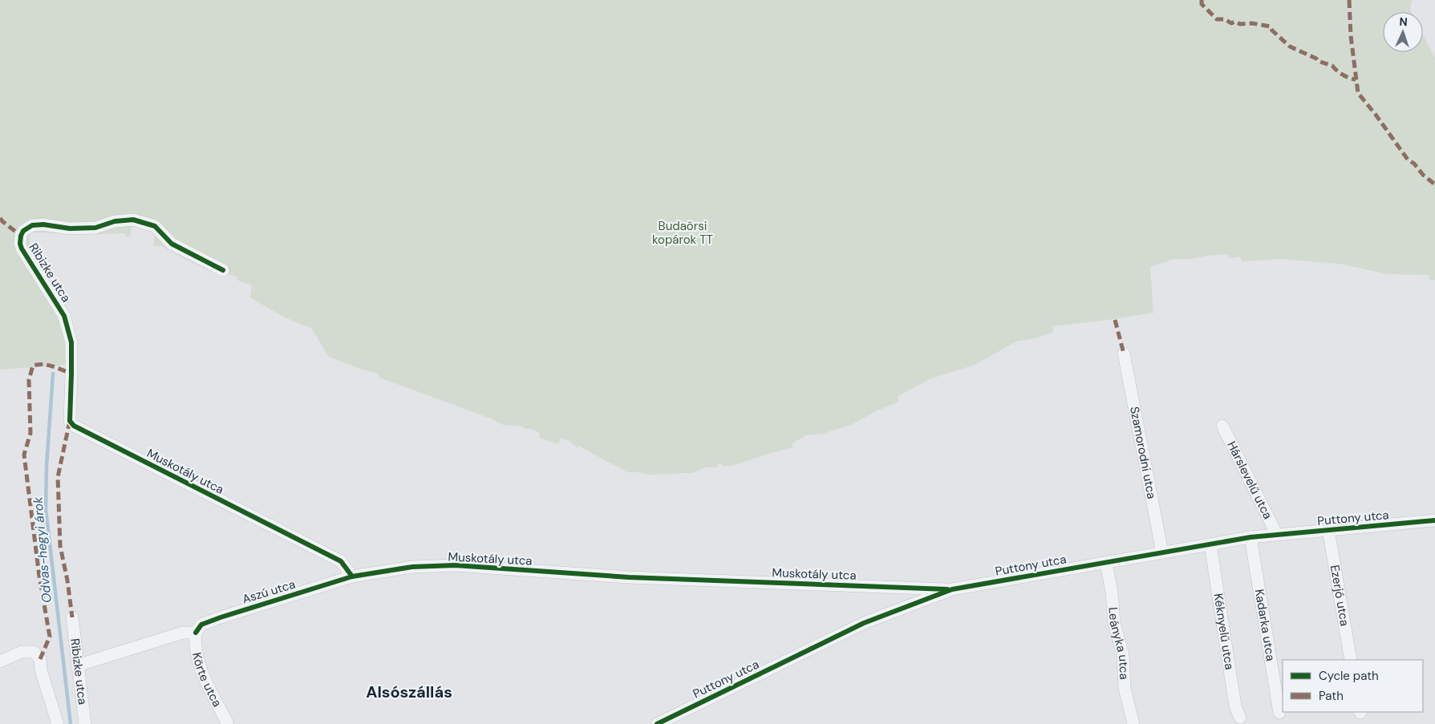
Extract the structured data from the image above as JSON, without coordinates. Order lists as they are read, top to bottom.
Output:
{
  "streets": {
    "street": [
      "Ribizke utca",
      "Szamorodni utca",
      "Muskotály utca",
      "Hárslevelű utca",
      "Puttony utca",
      "Aszú utca",
      "Ezerjó utca",
      "Kadarka utca",
      "Kéknyelű utca",
      "Leányka utca",
      "Körte utca"
    ]
  },
  "crossings": [
    ["Ribizke utca", "Muskotály utca"],
    ["Szamorodni utca", "Puttony utca"],
    ["Muskotály utca", "Puttony utca"],
    ["Muskotály utca", "Aszú utca"],
    ["Hárslevelű utca", "Puttony utca"],
    ["Puttony utca", "Ezerjó utca"],
    ["Puttony utca", "Kadarka utca"],
    ["Puttony utca", "Kéknyelű utca"],
    ["Puttony utca", "Leányka utca"],
    ["Aszú utca", "Körte utca"]
  ],
  "districts": ["Alsószállás"],
  "water": ["Odvas-hegyi árok"],
  "parks": ["Budaörsi kopárok TT"],
  "legend": ["Cycle path", "Path"],
  "north": "top"
}
